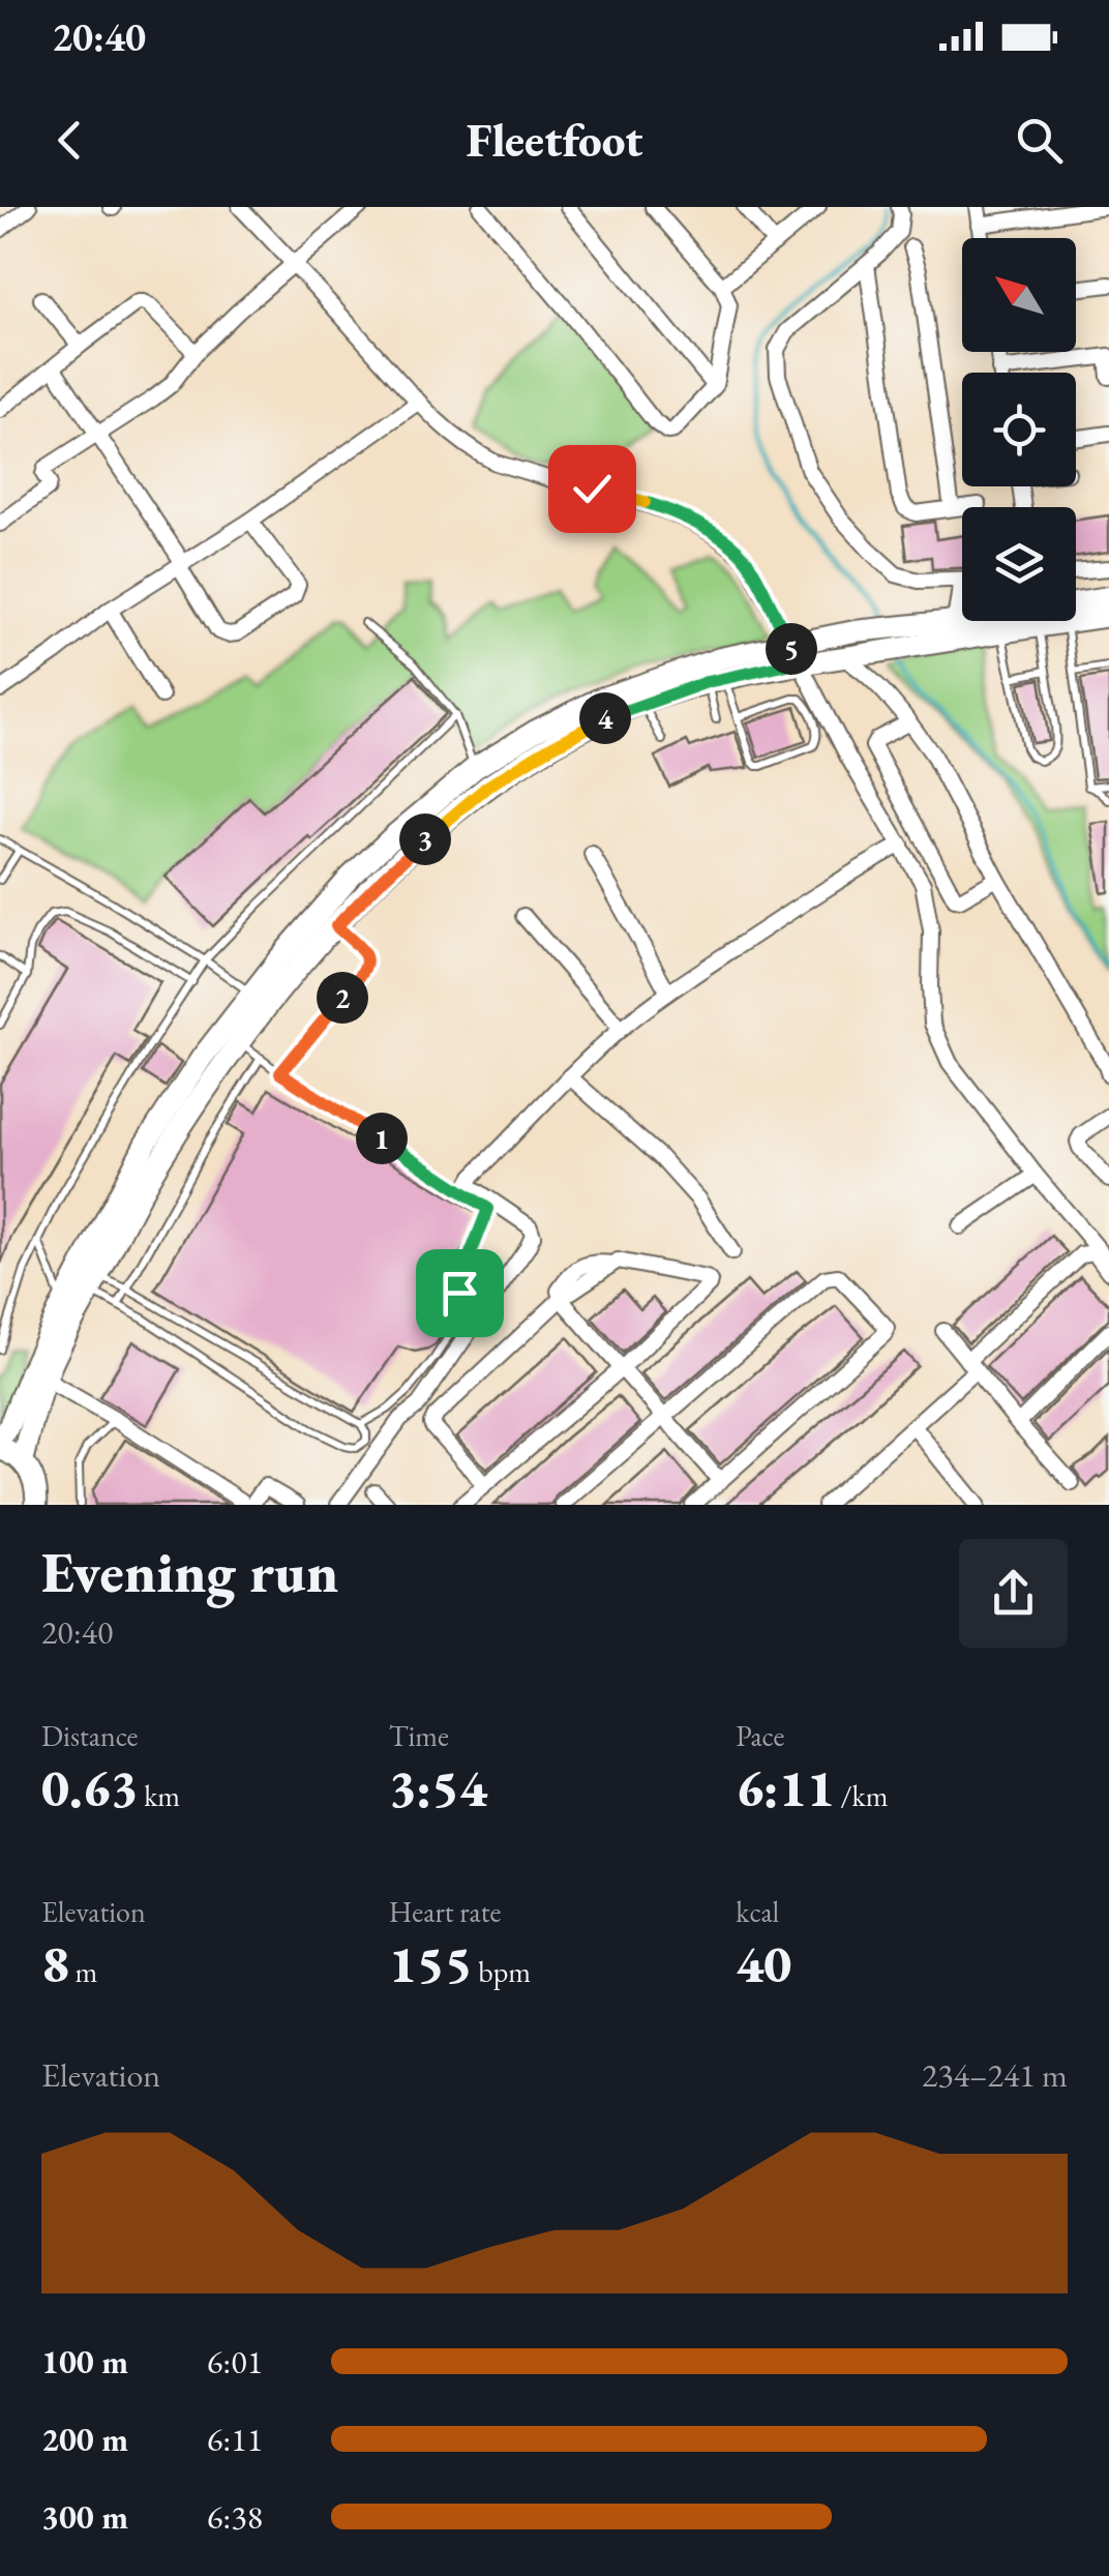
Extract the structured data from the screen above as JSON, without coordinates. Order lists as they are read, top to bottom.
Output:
{
  "north": "top left",
  "page": {
    "status": "20:40",
    "header": "Fleetfoot",
    "pins": [
      "5",
      "4",
      "3",
      "2",
      "1"
    ],
    "heading": ["Evening run", "20:40"],
    "stats": [
      ["Distance", "0.63 km"],
      ["Time", "3:54"],
      ["Pace", "6:11 /km"],
      ["Elevation", "8 m"],
      ["Heart rate", "155 bpm"],
      ["kcal", "40"]
    ],
    "chart": ["Elevation", "234–241 m"],
    "list": [
      {
        "name": "100 m",
        "note": "6:01"
      },
      {
        "name": "200 m",
        "note": "6:11"
      },
      {
        "name": "300 m",
        "note": "6:38"
      }
    ]
  }
}
